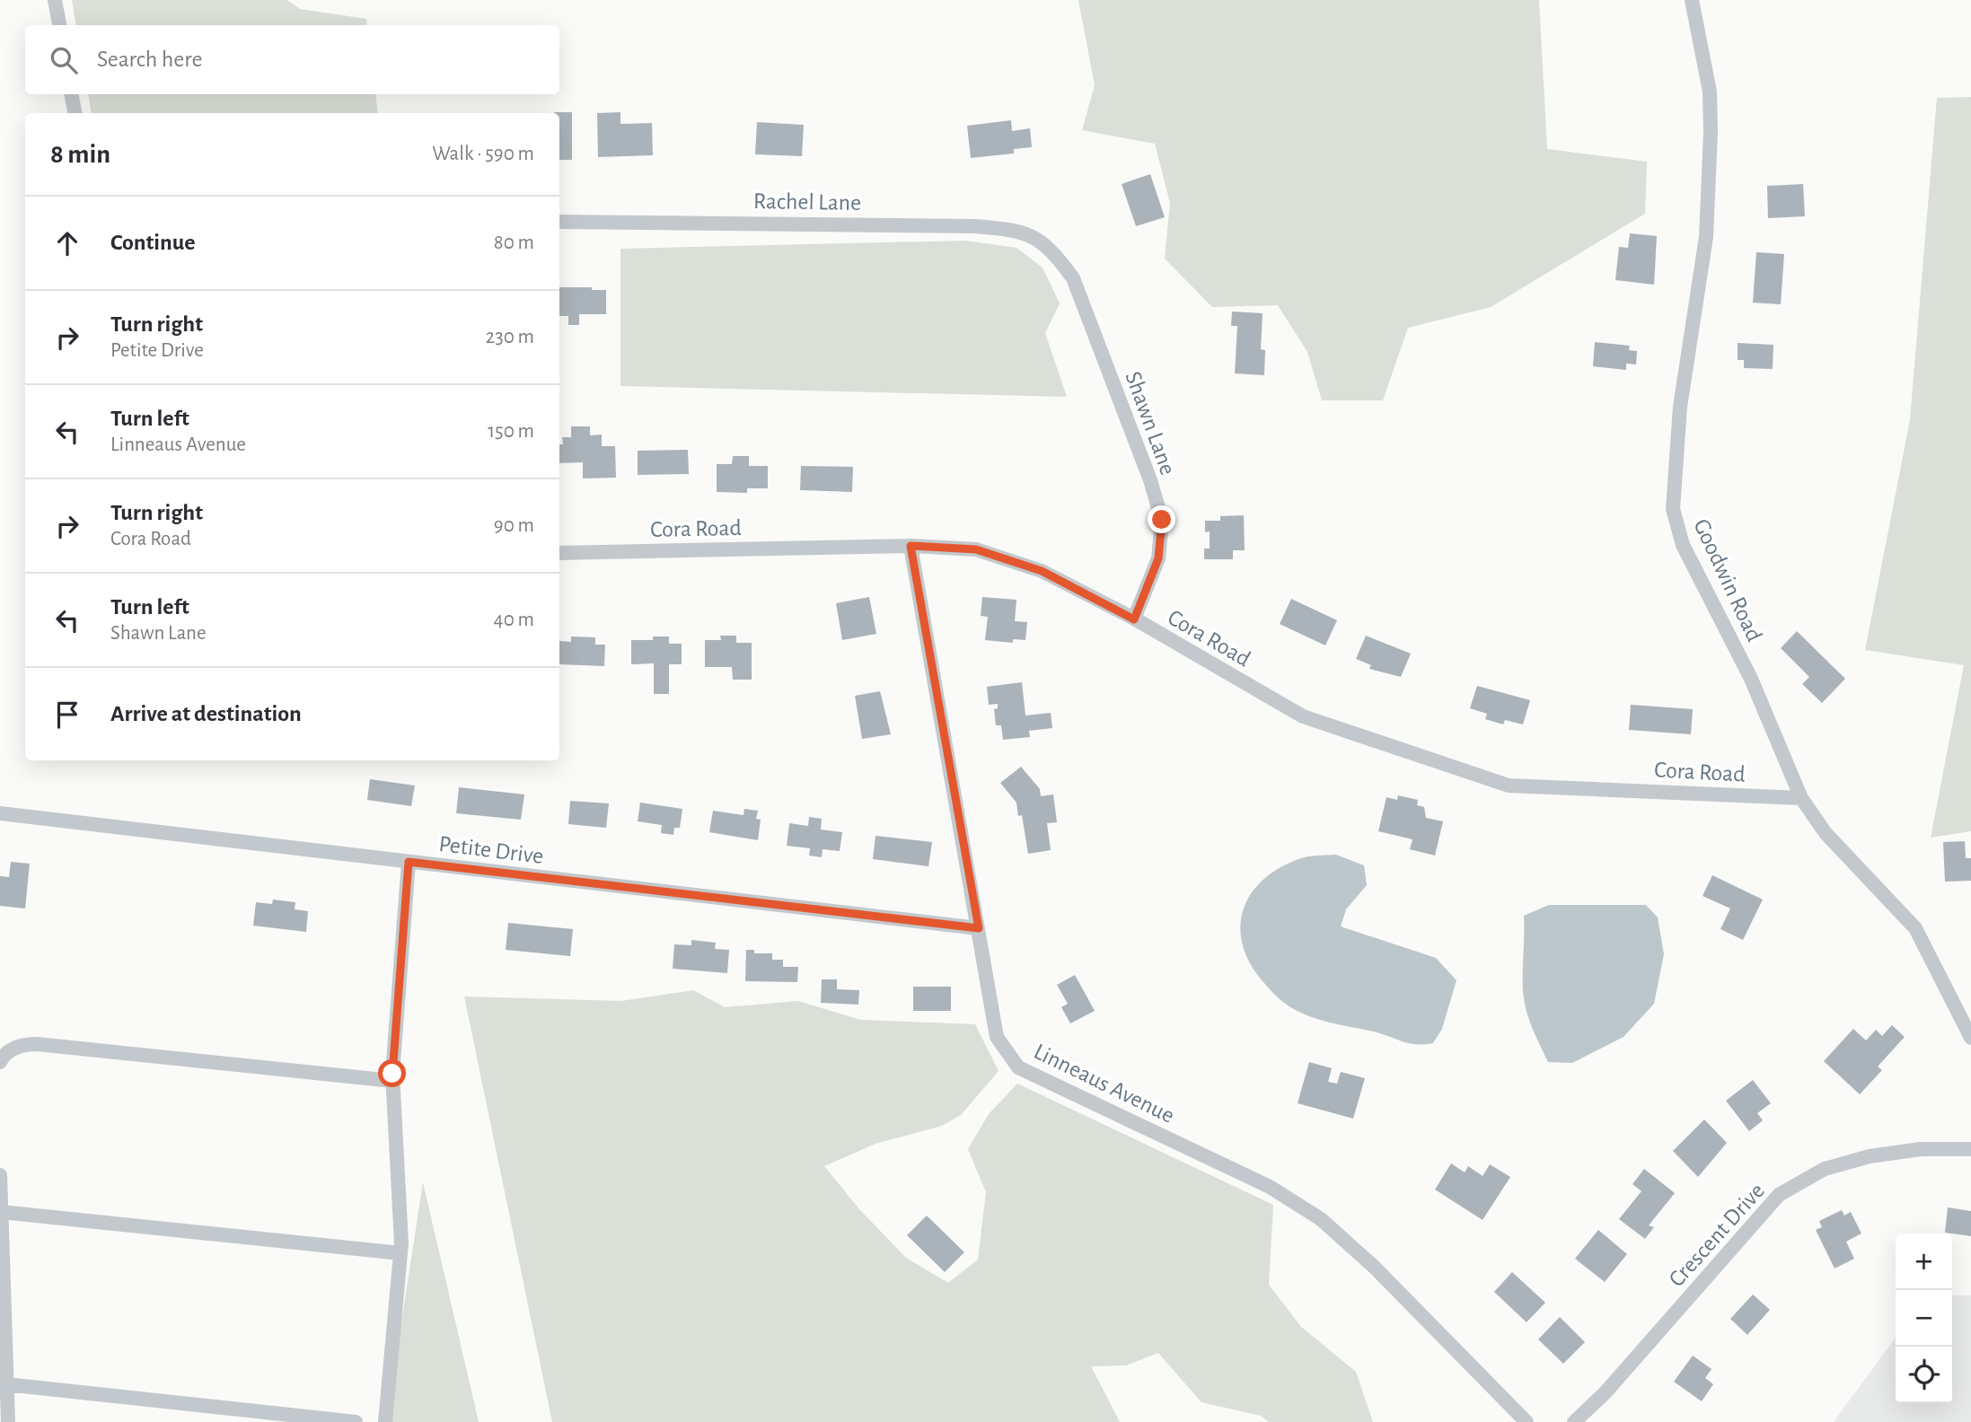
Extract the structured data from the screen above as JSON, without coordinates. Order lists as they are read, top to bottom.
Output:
{
  "streets": {
    "street": [
      "Rachel Lane",
      "Shawn Lane",
      "Cora Road",
      "Goodwin Road",
      "Petite Drive",
      "Linneaus Avenue",
      "Crescent Drive"
    ]
  },
  "crossings": [
    ["Rachel Lane", "Shawn Lane"],
    ["Shawn Lane", "Cora Road"],
    ["Cora Road", "Goodwin Road"],
    ["Cora Road", "Linneaus Avenue"],
    ["Petite Drive", "Linneaus Avenue"]
  ],
  "page": {
    "search": "Search here",
    "heading": ["8 min", "Walk · 590 m"],
    "list": [
      ["Continue", "80 m"],
      ["Turn right", "Petite Drive", "230 m"],
      ["Turn left", "Linneaus Avenue", "150 m"],
      ["Turn right", "Cora Road", "90 m"],
      ["Turn left", "Shawn Lane", "40 m"],
      "Arrive at destination"
    ],
    "map_buttons": ["+", "−"]
  }
}
